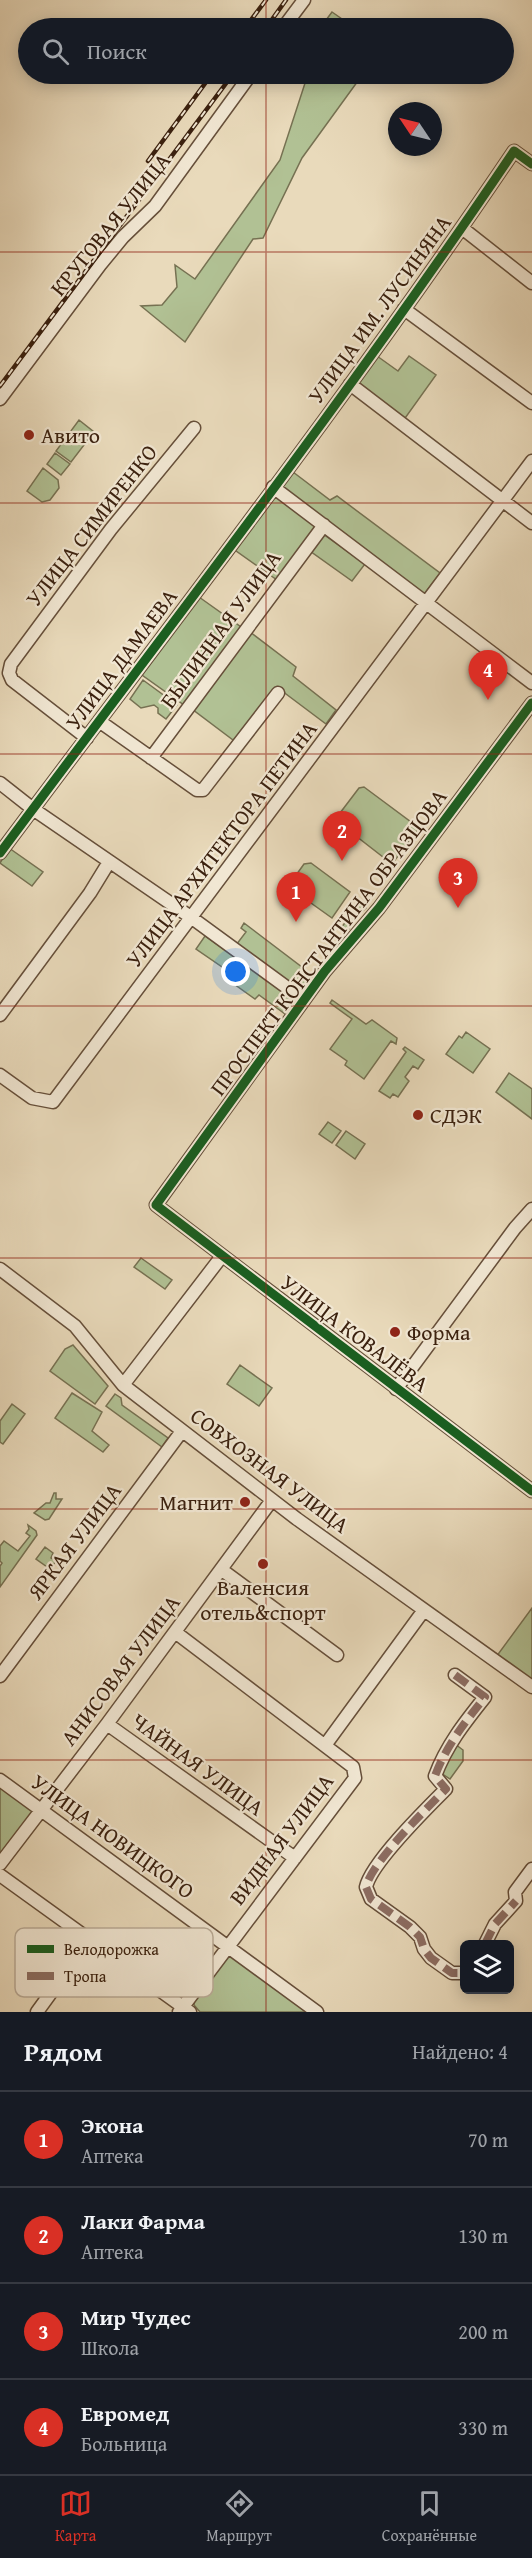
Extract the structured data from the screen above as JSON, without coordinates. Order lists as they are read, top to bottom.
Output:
{
  "streets": {
    "street": [
      "КРУГОВАЯ УЛИЦА",
      "УЛИЦА ИМ. ЛУСИНЯНА",
      "УЛИЦА СИМИРЕНКО",
      "БЫЛИННАЯ УЛИЦА",
      "УЛИЦА ДАМАЕВА",
      "УЛИЦА АРХИТЕКТОРА ПЕТИНА",
      "ПРОСПЕКТ КОНСТАНТИНА ОБРАЗЦОВА",
      "УЛИЦА КОВАЛЁВА",
      "СОВХОЗНАЯ УЛИЦА",
      "ЯРКАЯ УЛИЦА",
      "АНИСОВАЯ УЛИЦА",
      "ЧАЙНАЯ УЛИЦА",
      "УЛИЦА НОВИЦКОГО",
      "ВИДНАЯ УЛИЦА"
    ]
  },
  "crossings": [
    ["УЛИЦА ИМ. ЛУСИНЯНА", "УЛИЦА ДАМАЕВА"],
    ["УЛИЦА СИМИРЕНКО", "УЛИЦА ДАМАЕВА"],
    ["ПРОСПЕКТ КОНСТАНТИНА ОБРАЗЦОВА", "УЛИЦА КОВАЛЁВА"],
    ["СОВХОЗНАЯ УЛИЦА", "ЯРКАЯ УЛИЦА"],
    ["СОВХОЗНАЯ УЛИЦА", "АНИСОВАЯ УЛИЦА"],
    ["СОВХОЗНАЯ УЛИЦА", "ВИДНАЯ УЛИЦА"],
    ["АНИСОВАЯ УЛИЦА", "ЧАЙНАЯ УЛИЦА"],
    ["АНИСОВАЯ УЛИЦА", "УЛИЦА НОВИЦКОГО"],
    ["ЧАЙНАЯ УЛИЦА", "ВИДНАЯ УЛИЦА"],
    ["УЛИЦА НОВИЦКОГО", "ВИДНАЯ УЛИЦА"]
  ],
  "places": [
    "Авито",
    "СДЭК",
    "Форма",
    "Магнит",
    "Валенсия отель&спорт"
  ],
  "legend": ["Велодорожка", "Тропа"],
  "north": "top left",
  "page": {
    "search": "Поиск",
    "pins": [
      "4",
      "2",
      "3",
      "1"
    ],
    "heading": ["Рядом", "Найдено: 4"],
    "list": [
      {
        "mark": "1",
        "name": "Экона",
        "note": "Аптека",
        "value": "70 m"
      },
      {
        "mark": "2",
        "name": "Лаки Фарма",
        "note": "Аптека",
        "value": "130 m"
      },
      {
        "mark": "3",
        "name": "Мир Чудес",
        "note": "Школа",
        "value": "200 m"
      },
      {
        "mark": "4",
        "name": "Евромед",
        "note": "Больница",
        "value": "330 m"
      }
    ],
    "nav": ["Карта", "Маршрут", "Сохранённые"]
  }
}
